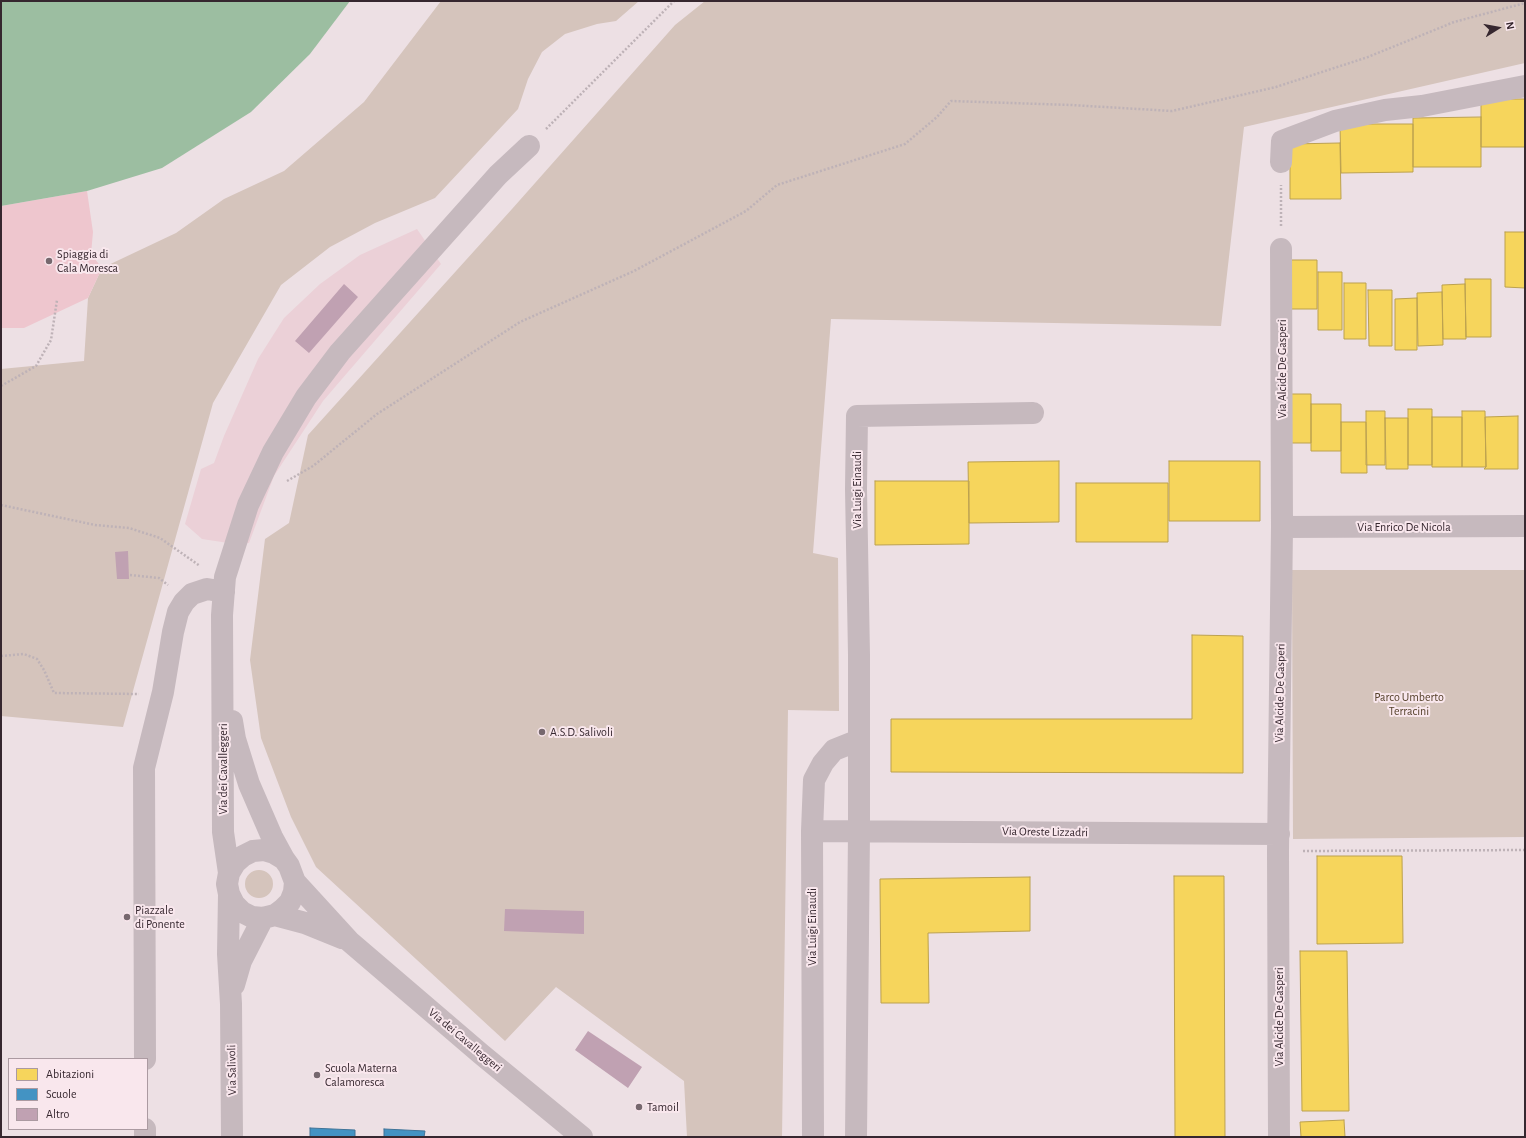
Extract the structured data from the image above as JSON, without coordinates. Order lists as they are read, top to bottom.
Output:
{
  "streets": {
    "street": [
      "Via Alcide De Gasperi",
      "Via Luigi Einaudi",
      "Via Enrico De Nicola",
      "Via dei Cavalleggeri",
      "Via Oreste Lizzadri",
      "Via Salivoli"
    ]
  },
  "crossings": [
    ["Via Alcide De Gasperi", "Via Enrico De Nicola"],
    ["Via Alcide De Gasperi", "Via Oreste Lizzadri"],
    ["Via Luigi Einaudi", "Via Oreste Lizzadri"],
    ["Via dei Cavalleggeri", "Via Salivoli"]
  ],
  "parks": ["Parco Umberto Terracini"],
  "places": [
    "Spiaggia di Cala Moresca",
    "A.S.D. Salivoli",
    "Piazzale di Ponente",
    "Scuola Materna Calamoresca",
    "Tamoil"
  ],
  "legend": ["Abitazioni", "Scuole", "Altro"],
  "north": "right"
}
